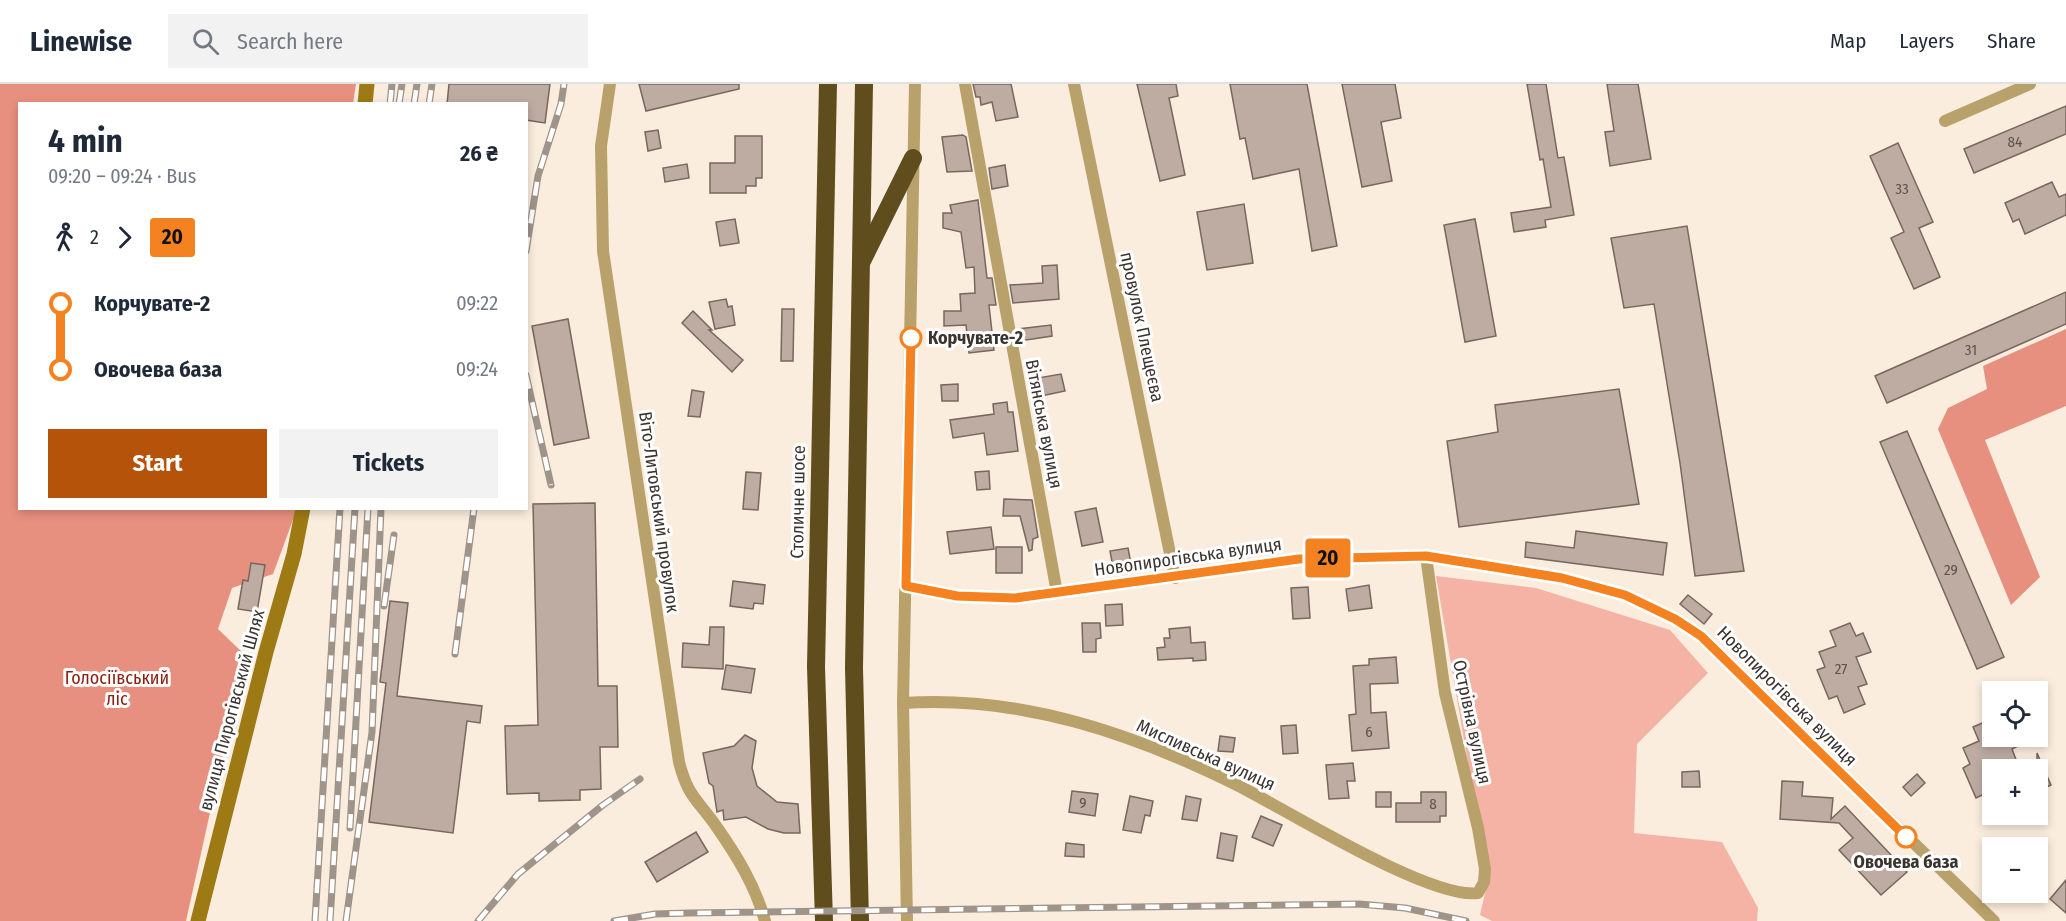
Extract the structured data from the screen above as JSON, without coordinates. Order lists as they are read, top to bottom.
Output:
{
  "streets": {
    "highway": ["Столичне шосе"],
    "street": [
      "провулок Плещеєва",
      "Вітянська вулиця",
      "Віто-Литовський провулок",
      "Новопирогівська вулиця",
      "вулиця Пирогівський Шлях",
      "Острівна вулиця",
      "Мисливська вулиця"
    ]
  },
  "crossings": [
    ["провулок Плещеєва", "Новопирогівська вулиця"],
    ["Вітянська вулиця", "Новопирогівська вулиця"],
    ["Новопирогівська вулиця", "Острівна вулиця"],
    ["Острівна вулиця", "Мисливська вулиця"]
  ],
  "parks": ["Голосіївський ліс"],
  "places": ["Корчувате-2", "Овочева база"],
  "lines": ["bus line 20"],
  "house_numbers": [
    "84",
    "33",
    "31",
    "29",
    "27",
    "6",
    "9",
    "8"
  ],
  "page": {
    "header": "Linewise",
    "search": "Search here",
    "nav": ["Map", "Layers", "Share"],
    "on_map": "20",
    "heading": ["4 min", "09:20 – 09:24 · Bus", "26 ₴"],
    "legs": ["2", "20"],
    "list": [
      {
        "name": "Корчувате-2",
        "value": "09:22"
      },
      {
        "name": "Овочева база",
        "value": "09:24"
      }
    ],
    "buttons": ["Start", "Tickets"],
    "map_buttons": ["+", "−"]
  }
}
